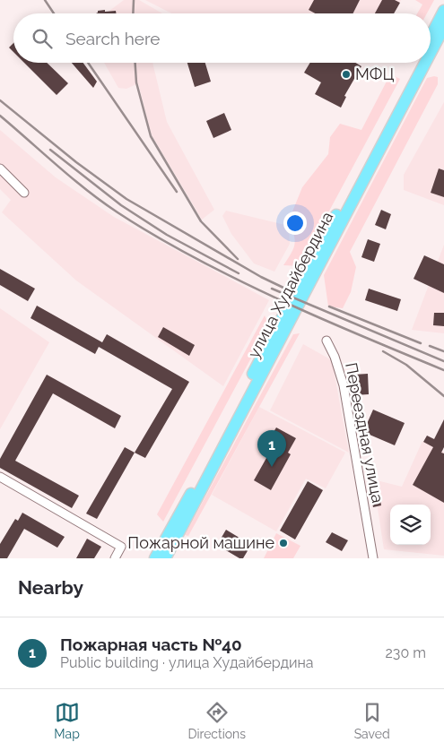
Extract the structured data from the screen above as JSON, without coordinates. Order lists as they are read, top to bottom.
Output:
{
  "streets": {
    "main road": ["улица Худайбердина"],
    "street": ["Переездная улица"]
  },
  "places": ["МФЦ", "Пожарной машине"],
  "page": {
    "search": "Search here",
    "pins": "1",
    "heading": "Nearby",
    "list": [
      {
        "mark": "1",
        "name": "Пожарная часть №40",
        "note": "Public building · улица Худайбердина",
        "value": "230 m"
      }
    ],
    "nav": ["Map", "Directions", "Saved"]
  }
}
